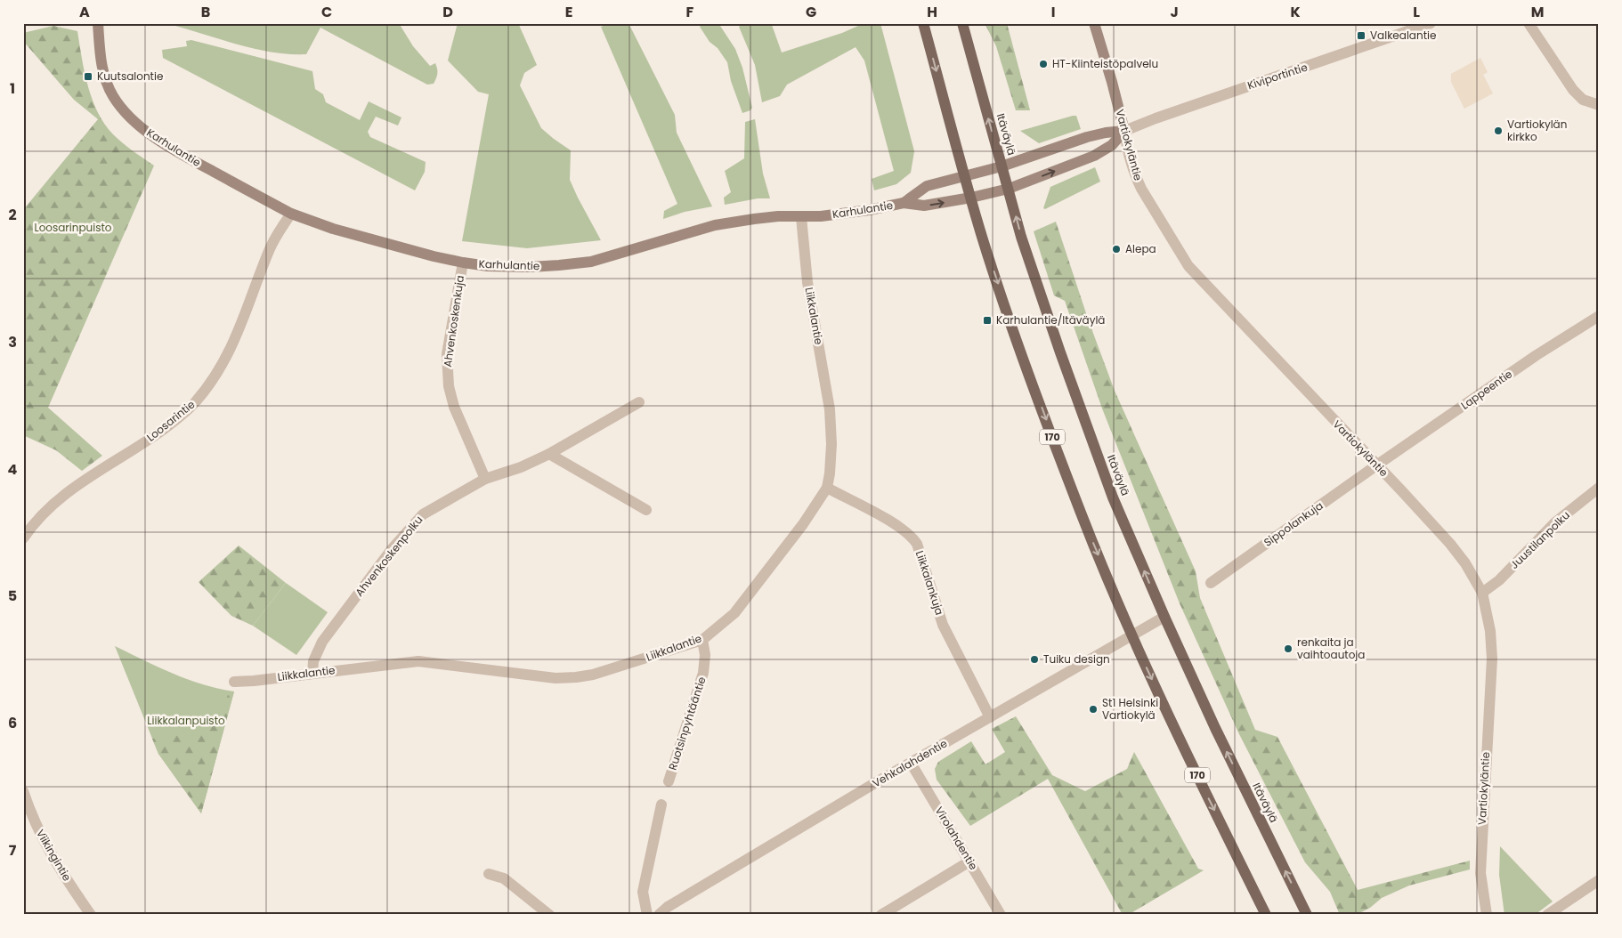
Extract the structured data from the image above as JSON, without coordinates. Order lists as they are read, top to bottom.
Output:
{
  "streets": {
    "main road": [
      "Kiviportintie",
      "Itäväylä",
      "Vartiokyläntie",
      "Karhulantie",
      "170"
    ],
    "street": [
      "Liikkalantie",
      "Ahvenkoskenkuja",
      "Lappeentie",
      "Loosarintie",
      "Sippolankuja",
      "Juustilanpolku",
      "Ahvenkoskenpolku",
      "Liikkalankuja",
      "Ruotsinpyhtääntie",
      "Vehkalahdentie",
      "Virolahdentie",
      "Viikingintie"
    ]
  },
  "crossings": [
    ["Kiviportintie", "Itäväylä"],
    ["Kiviportintie", "Vartiokyläntie"],
    ["Kiviportintie", "Karhulantie"],
    ["Itäväylä", "Karhulantie"],
    ["Itäväylä", "Vehkalahdentie"],
    ["Vartiokyläntie", "Lappeentie"],
    ["Vartiokyläntie", "Sippolankuja"],
    ["Vartiokyläntie", "Juustilanpolku"],
    ["Karhulantie", "Liikkalantie"],
    ["Karhulantie", "Ahvenkoskenkuja"],
    ["Karhulantie", "Loosarintie"],
    ["Karhulantie", "170"],
    ["Liikkalantie", "Ahvenkoskenpolku"],
    ["Liikkalantie", "Liikkalankuja"],
    ["Liikkalantie", "Ruotsinpyhtääntie"],
    ["Ahvenkoskenkuja", "Ahvenkoskenpolku"],
    ["Lappeentie", "Sippolankuja"],
    ["170", "Vehkalahdentie"],
    ["Liikkalankuja", "Vehkalahdentie"],
    ["Vehkalahdentie", "Virolahdentie"]
  ],
  "parks": ["Loosarinpuisto", "Liikkalanpuisto"],
  "places": {
    "transit": ["Valkealantie", "Kuutsalontie", "Karhulantie/Itäväylä"],
    "other": [
      "HT-Kiinteistöpalvelu",
      "Vartiokylän kirkko",
      "Alepa",
      "renkaita ja vaihtoautoja",
      "Tuiku design",
      "St1 Helsinki Vartiokylä"
    ]
  },
  "grid": {
    "columns": [
      "A",
      "B",
      "C",
      "D",
      "E",
      "F",
      "G",
      "H",
      "I",
      "J",
      "K",
      "L",
      "M"
    ],
    "rows": [
      "1",
      "2",
      "3",
      "4",
      "5",
      "6",
      "7"
    ]
  }
}
